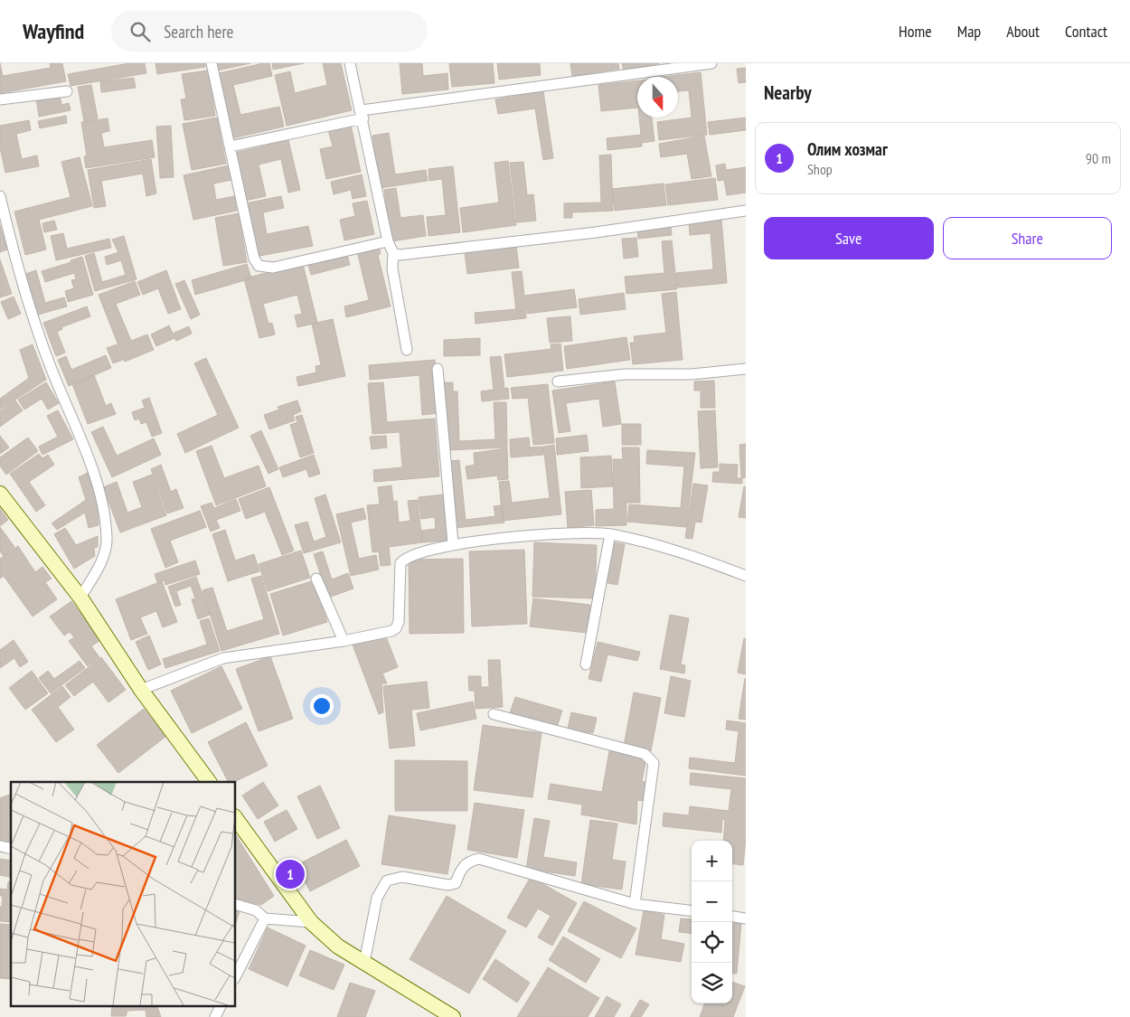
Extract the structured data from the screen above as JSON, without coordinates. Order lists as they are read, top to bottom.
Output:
{
  "north": "bottom",
  "page": {
    "header": "Wayfind",
    "search": "Search here",
    "nav": [
      "Home",
      "Map",
      "About",
      "Contact"
    ],
    "heading": "Nearby",
    "list": [
      {
        "mark": "1",
        "name": "Олим хозмаг",
        "note": "Shop",
        "value": "90 m"
      }
    ],
    "buttons": ["Save", "Share"],
    "map_buttons": ["+", "−"],
    "pins": "1"
  }
}
